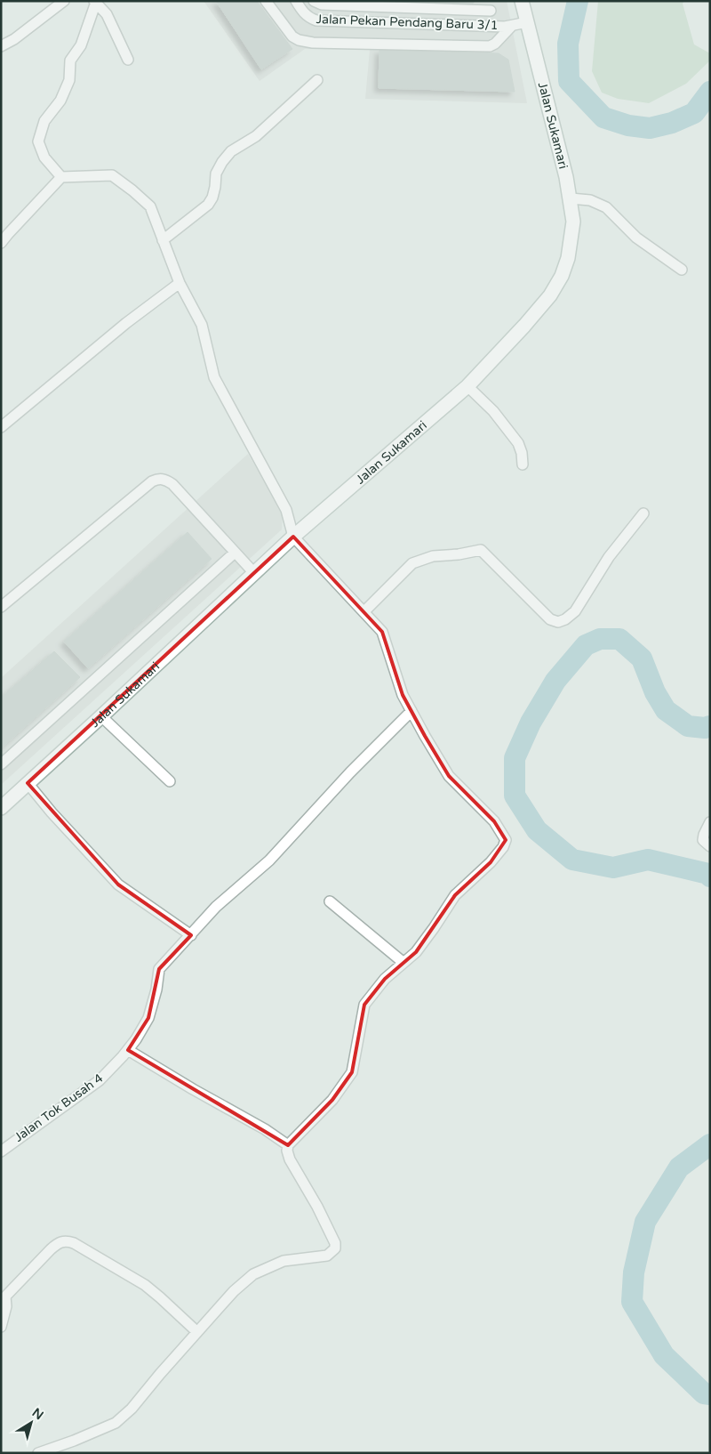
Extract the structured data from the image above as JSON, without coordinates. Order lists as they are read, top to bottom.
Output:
{
  "streets": {
    "street": ["Jalan Pekan Pendang Baru 3/1", "Jalan Sukamari", "Jalan Tok Busah 4"]
  },
  "crossings": [
    ["Jalan Pekan Pendang Baru 3/1", "Jalan Sukamari"]
  ],
  "north": "top right"
}
